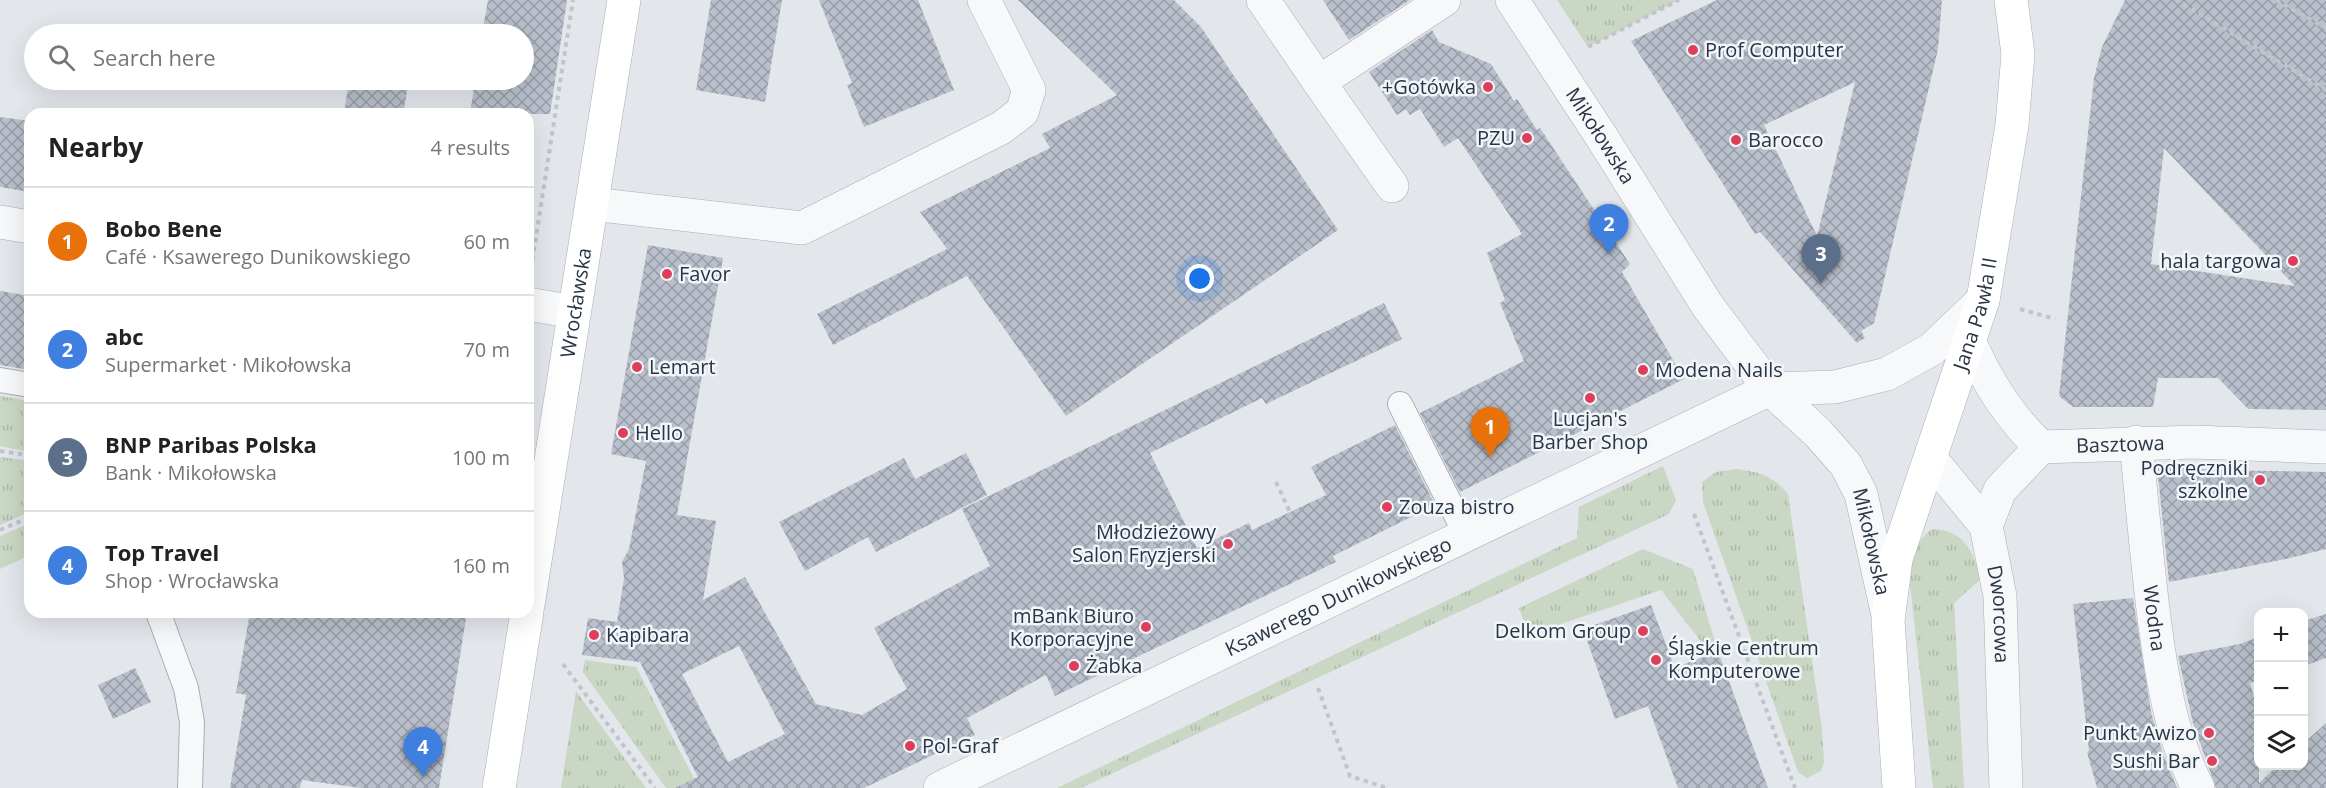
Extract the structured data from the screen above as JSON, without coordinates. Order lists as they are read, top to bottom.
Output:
{
  "streets": {
    "main road": ["Wrocławska", "Jana Pawła II"],
    "street": [
      "Mikołowska",
      "Basztowa",
      "Ksawerego Dunikowskiego",
      "Dworcowa",
      "Wodna"
    ]
  },
  "crossings": [
    ["Mikołowska", "Jana Pawła II"],
    ["Mikołowska", "Ksawerego Dunikowskiego"],
    ["Jana Pawła II", "Dworcowa"],
    ["Basztowa", "Wodna"]
  ],
  "places": [
    "Prof Computer",
    "+Gotówka",
    "PZU",
    "Barocco",
    "hala targowa",
    "Favor",
    "Lemart",
    "Modena Nails",
    "Lucjan's Barber Shop",
    "Hello",
    "Podręczniki szkolne",
    "Zouza bistro",
    "Młodzieżowy Salon Fryzjerski",
    "mBank Biuro Korporacyjne",
    "Delkom Group",
    "Kapibara",
    "Śląskie Centrum Komputerowe",
    "Żabka",
    "Punkt Awizo",
    "Pol-Graf",
    "Sushi Bar"
  ],
  "page": {
    "search": "Search here",
    "heading": ["Nearby", "4 results"],
    "list": [
      {
        "mark": "1",
        "name": "Bobo Bene",
        "note": "Café · Ksawerego Dunikowskiego",
        "value": "60 m"
      },
      {
        "mark": "2",
        "name": "abc",
        "note": "Supermarket · Mikołowska",
        "value": "70 m"
      },
      {
        "mark": "3",
        "name": "BNP Paribas Polska",
        "note": "Bank · Mikołowska",
        "value": "100 m"
      },
      {
        "mark": "4",
        "name": "Top Travel",
        "note": "Shop · Wrocławska",
        "value": "160 m"
      }
    ],
    "pins": [
      "2",
      "3",
      "1",
      "4"
    ],
    "map_buttons": ["+", "−"]
  }
}
